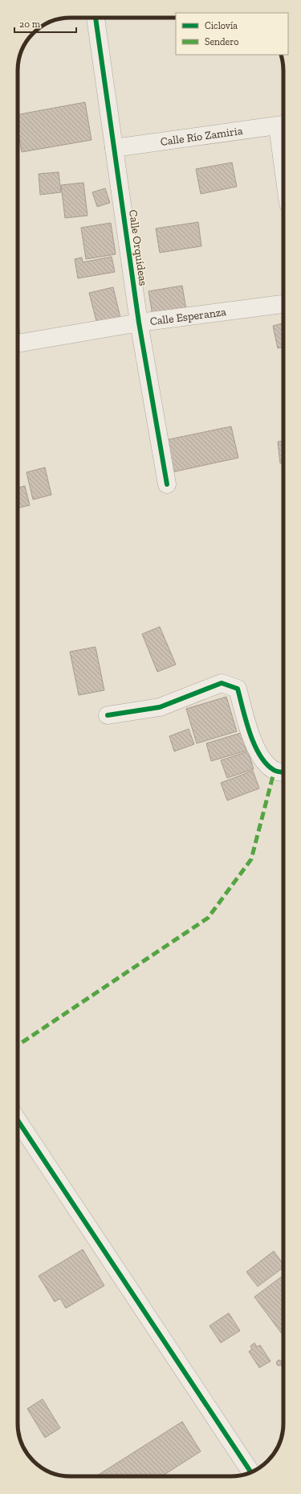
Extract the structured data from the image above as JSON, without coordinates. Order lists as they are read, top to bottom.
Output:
{
  "streets": {
    "street": ["Calle Río Zamiria", "Calle Orquídeas", "Calle Esperanza"]
  },
  "crossings": [
    ["Calle Río Zamiria", "Calle Orquídeas"],
    ["Calle Orquídeas", "Calle Esperanza"]
  ],
  "legend": ["Ciclovía", "Sendero"],
  "scale_bar": "20 m"
}
